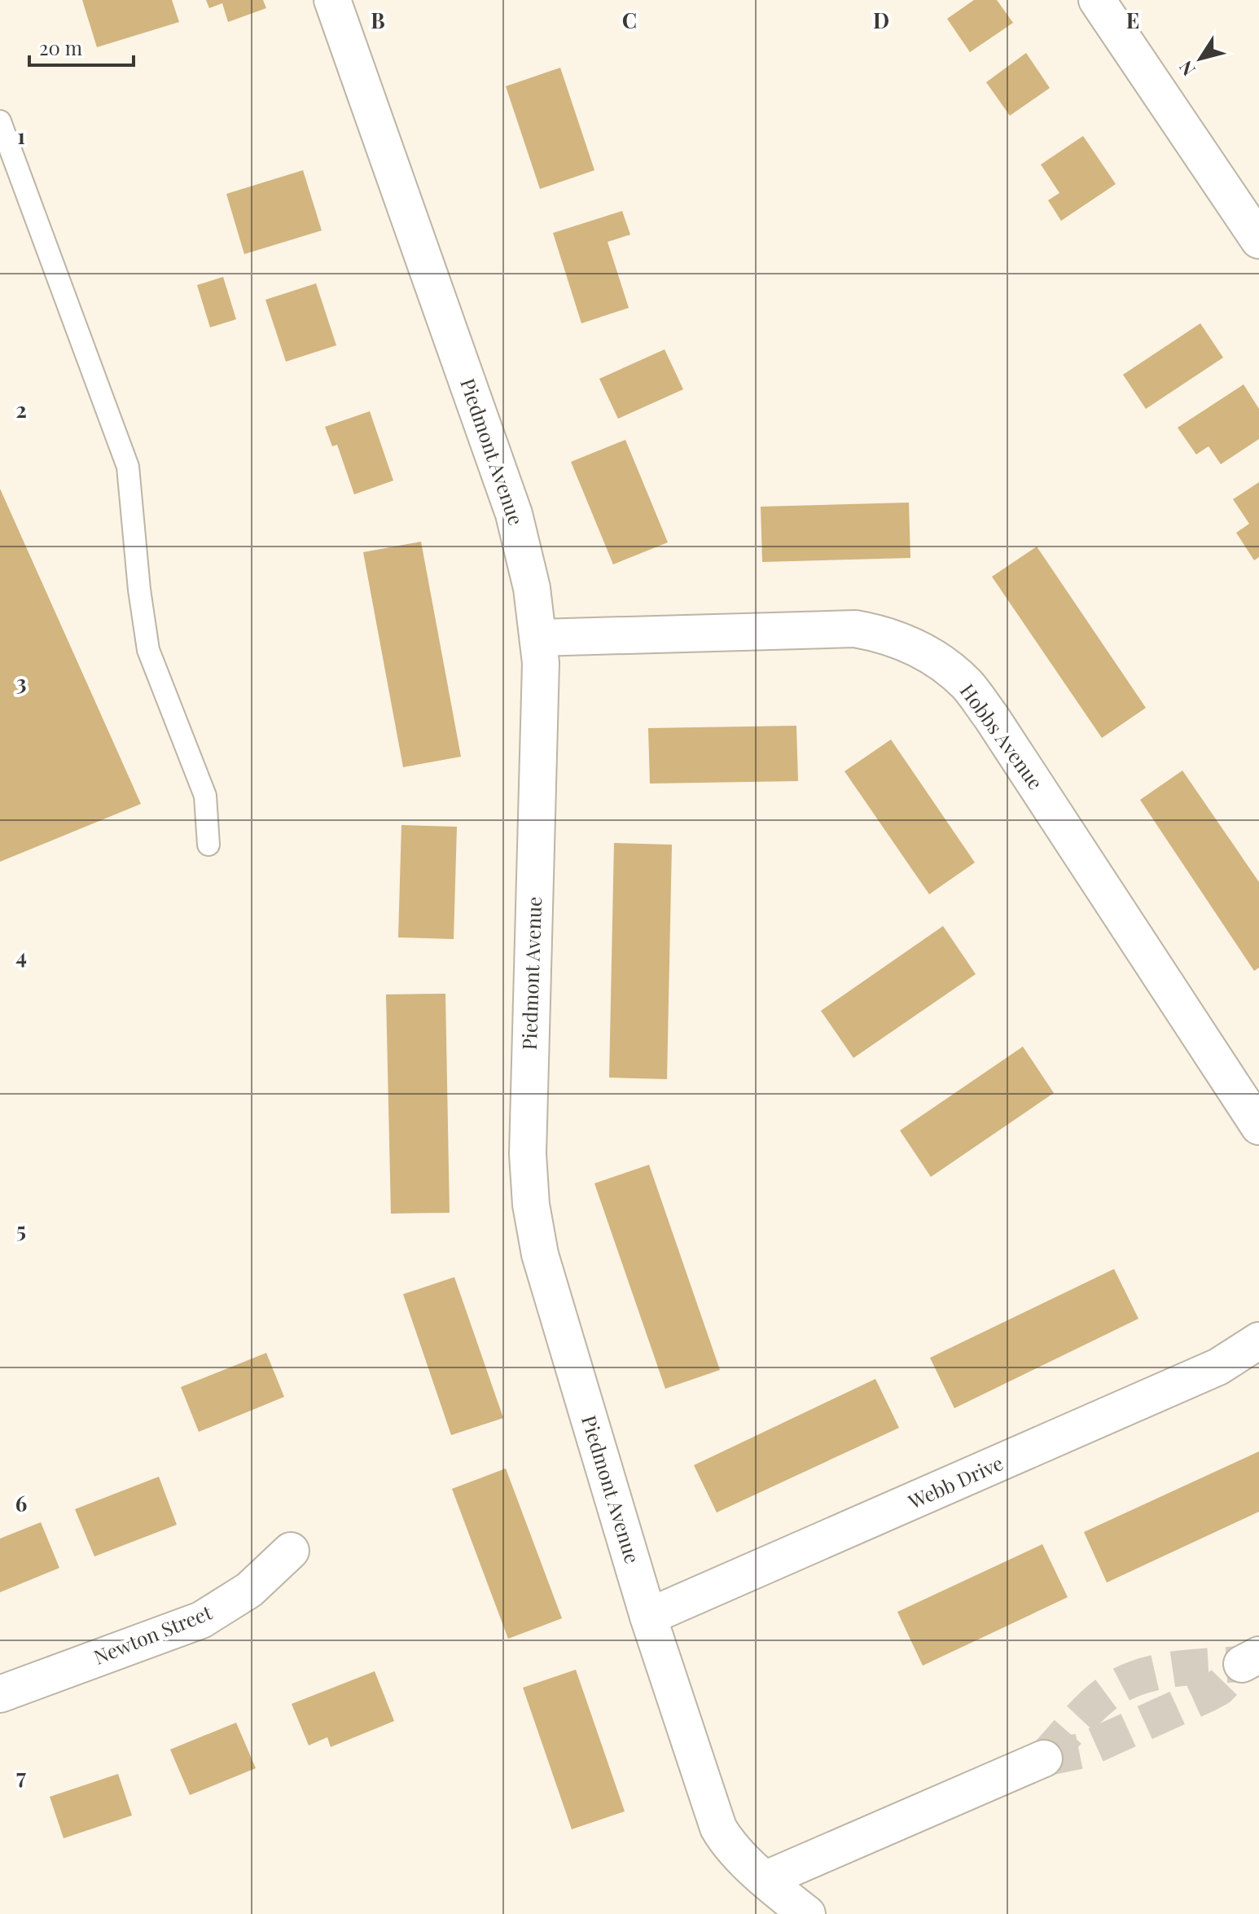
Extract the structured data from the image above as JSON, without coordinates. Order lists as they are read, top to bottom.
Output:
{
  "streets": {
    "street": [
      "Piedmont Avenue",
      "Hobbs Avenue",
      "Webb Drive",
      "Newton Street"
    ]
  },
  "crossings": [
    ["Piedmont Avenue", "Hobbs Avenue"],
    ["Piedmont Avenue", "Webb Drive"]
  ],
  "scale_bar": "20 m",
  "north": "bottom left",
  "grid": {
    "columns": [
      "B",
      "C",
      "D",
      "E"
    ],
    "rows": [
      "1",
      "2",
      "3",
      "4",
      "5",
      "6",
      "7"
    ]
  }
}
